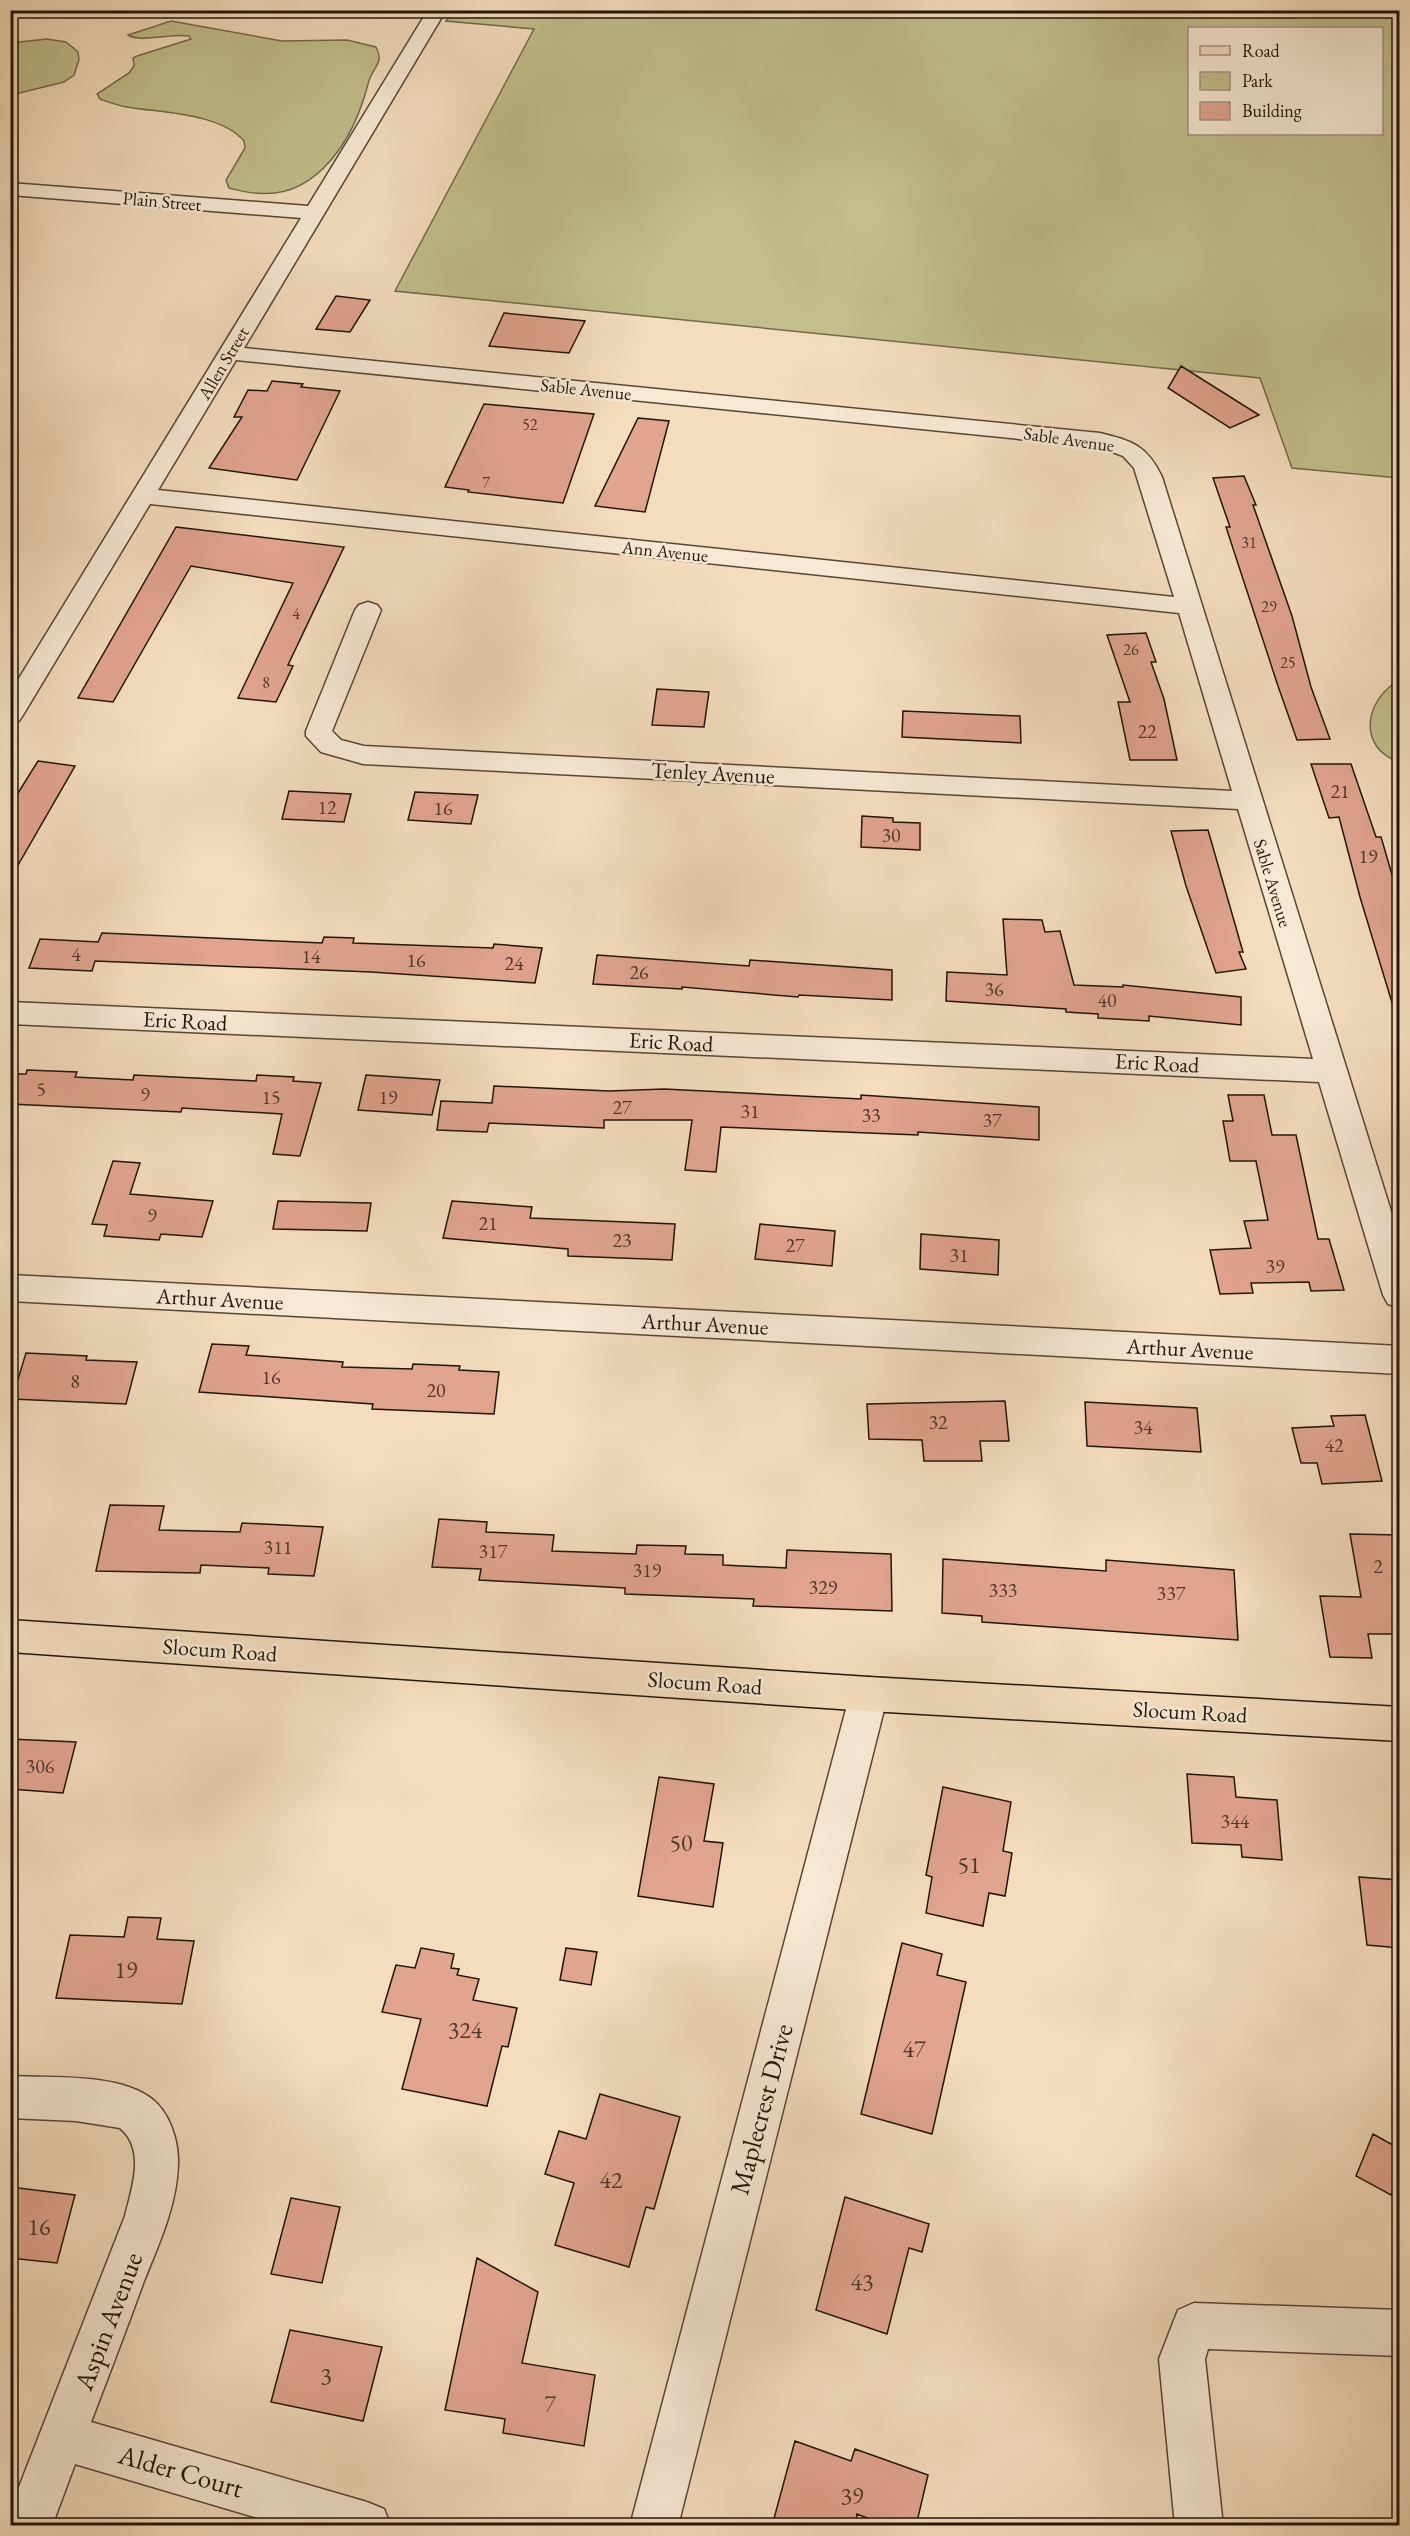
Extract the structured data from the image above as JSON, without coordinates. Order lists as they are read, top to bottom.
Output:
{
  "streets": {
    "main road": ["Slocum Road"],
    "street": [
      "Plain Street",
      "Allen Street",
      "Sable Avenue",
      "Ann Avenue",
      "Tenley Avenue",
      "Eric Road",
      "Arthur Avenue",
      "Maplecrest Drive",
      "Aspin Avenue",
      "Alder Court"
    ]
  },
  "crossings": [
    ["Plain Street", "Allen Street"],
    ["Allen Street", "Sable Avenue"],
    ["Allen Street", "Ann Avenue"],
    ["Sable Avenue", "Ann Avenue"],
    ["Sable Avenue", "Tenley Avenue"],
    ["Sable Avenue", "Eric Road"],
    ["Slocum Road", "Maplecrest Drive"],
    ["Aspin Avenue", "Alder Court"]
  ],
  "house_numbers": [
    "52",
    "7",
    "31",
    "29",
    "4",
    "26",
    "25",
    "8",
    "22",
    "21",
    "12",
    "16",
    "30",
    "19",
    "4",
    "14",
    "16",
    "24",
    "26",
    "36",
    "40",
    "5",
    "9",
    "15",
    "19",
    "27",
    "31",
    "33",
    "37",
    "9",
    "21",
    "23",
    "27",
    "31",
    "39",
    "16",
    "8",
    "20",
    "32",
    "34",
    "42",
    "311",
    "317",
    "2",
    "319",
    "329",
    "333",
    "337",
    "306",
    "344",
    "50",
    "51",
    "19",
    "324",
    "47",
    "42",
    "16",
    "43",
    "3",
    "7",
    "39"
  ],
  "legend": ["Road", "Park", "Building"]
}
